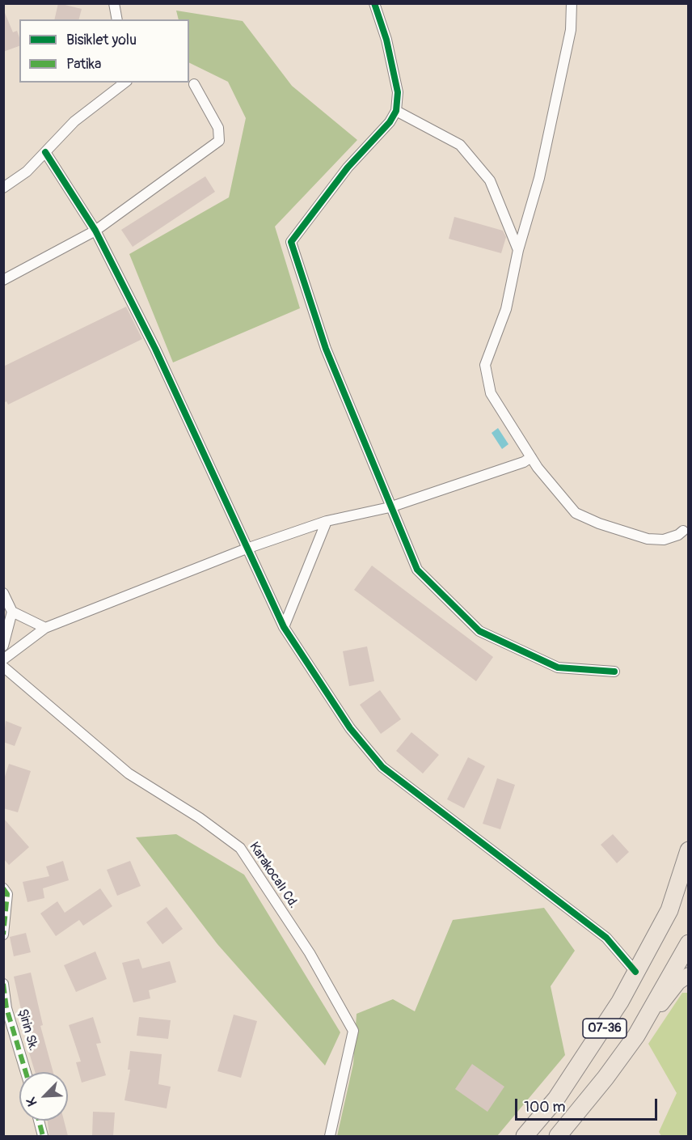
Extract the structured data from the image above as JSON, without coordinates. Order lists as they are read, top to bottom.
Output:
{
  "streets": {
    "highway": ["07-36"],
    "street": ["Karakocalı Cd.", "Şirin Sk."]
  },
  "legend": ["Bisiklet yolu", "Patika"],
  "scale_bar": "100 m",
  "north": "bottom left"
}
